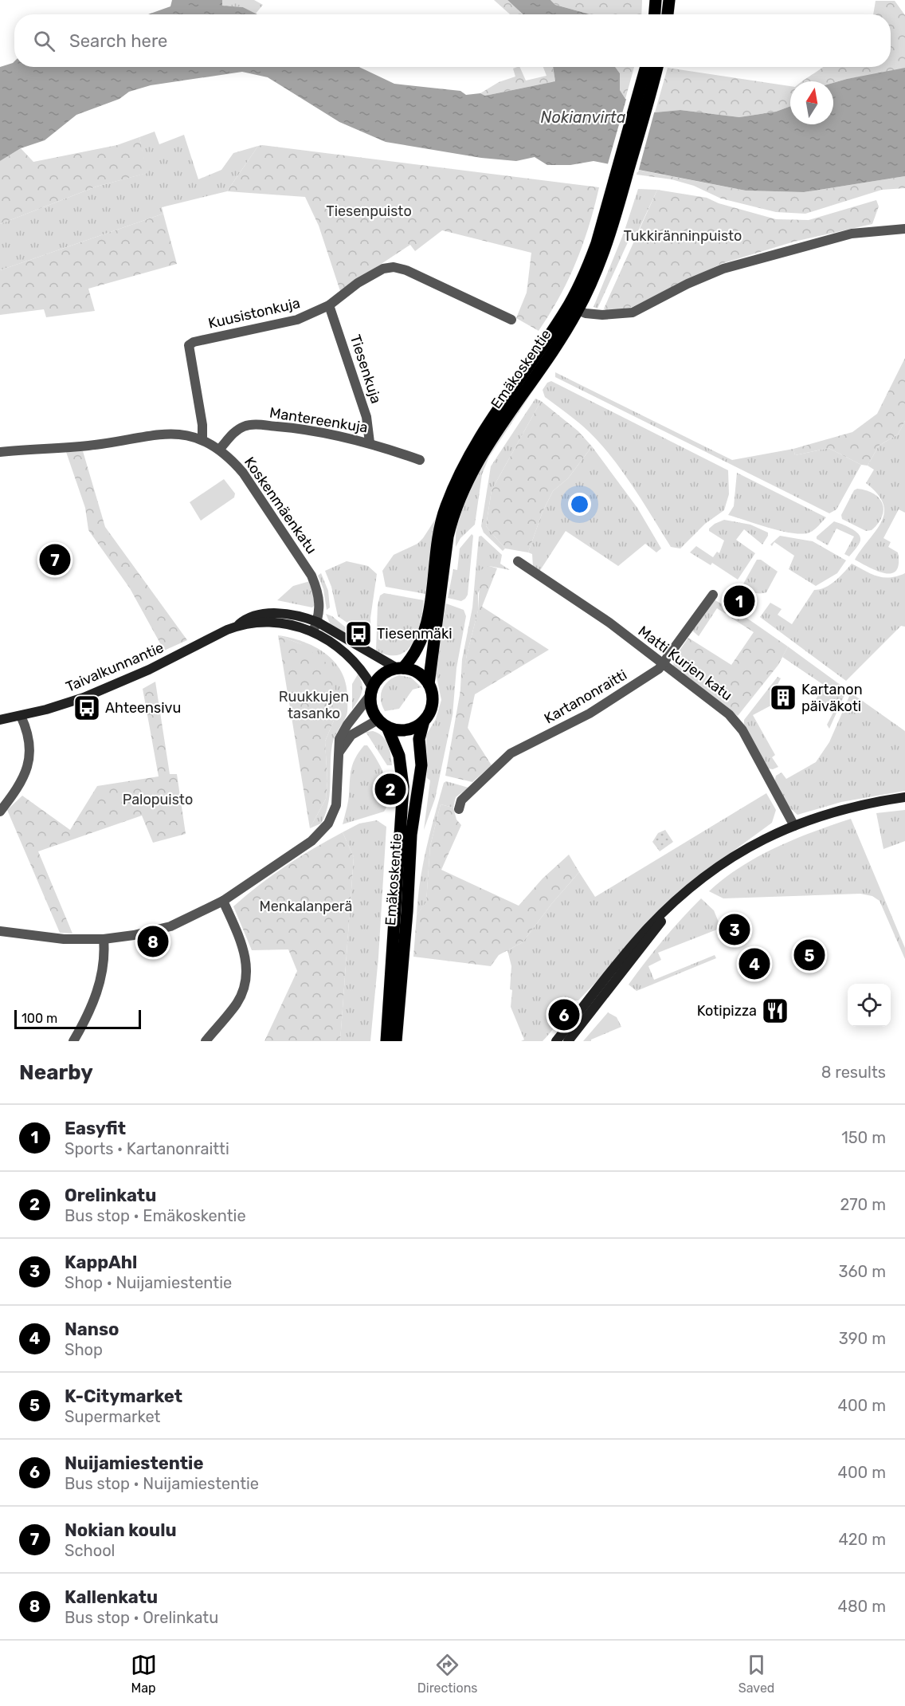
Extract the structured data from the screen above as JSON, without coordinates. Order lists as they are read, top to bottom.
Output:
{
  "streets": {
    "main road": ["Emäkoskentie", "Taivalkunnantie"],
    "street": [
      "Kuusistonkuja",
      "Tiesenkuja",
      "Mantereenkuja",
      "Koskenmäenkatu",
      "Matti Kurjen katu",
      "Kartanonraitti"
    ]
  },
  "crossings": [
    ["Kuusistonkuja", "Tiesenkuja"],
    ["Kuusistonkuja", "Koskenmäenkatu"],
    ["Tiesenkuja", "Mantereenkuja"],
    ["Emäkoskentie", "Taivalkunnantie"],
    ["Mantereenkuja", "Koskenmäenkatu"],
    ["Koskenmäenkatu", "Taivalkunnantie"],
    ["Matti Kurjen katu", "Kartanonraitti"]
  ],
  "water": ["Nokianvirta"],
  "parks": [
    "Tiesenpuisto",
    "Tukkiränninpuisto",
    "Ruukkujen tasanko",
    "Palopuisto",
    "Menkalanperä"
  ],
  "places": {
    "bus stop": ["Tiesenmäki", "Ahteensivu"],
    "building": ["Kartanon päiväkoti"],
    "restaurant": ["Kotipizza"]
  },
  "scale_bar": "100 m",
  "north": "top",
  "page": {
    "search": "Search here",
    "pins": [
      "7",
      "1",
      "2",
      "3",
      "8",
      "5",
      "4",
      "6"
    ],
    "scale": "100 m",
    "heading": ["Nearby", "8 results"],
    "list": [
      {
        "mark": "1",
        "name": "Easyfit",
        "note": "Sports · Kartanonraitti",
        "value": "150 m"
      },
      {
        "mark": "2",
        "name": "Orelinkatu",
        "note": "Bus stop · Emäkoskentie",
        "value": "270 m"
      },
      {
        "mark": "3",
        "name": "KappAhl",
        "note": "Shop · Nuijamiestentie",
        "value": "360 m"
      },
      {
        "mark": "4",
        "name": "Nanso",
        "note": "Shop",
        "value": "390 m"
      },
      {
        "mark": "5",
        "name": "K-Citymarket",
        "note": "Supermarket",
        "value": "400 m"
      },
      {
        "mark": "6",
        "name": "Nuijamiestentie",
        "note": "Bus stop · Nuijamiestentie",
        "value": "400 m"
      },
      {
        "mark": "7",
        "name": "Nokian koulu",
        "note": "School",
        "value": "420 m"
      },
      {
        "mark": "8",
        "name": "Kallenkatu",
        "note": "Bus stop · Orelinkatu",
        "value": "480 m"
      }
    ],
    "nav": ["Map", "Directions", "Saved"]
  }
}
